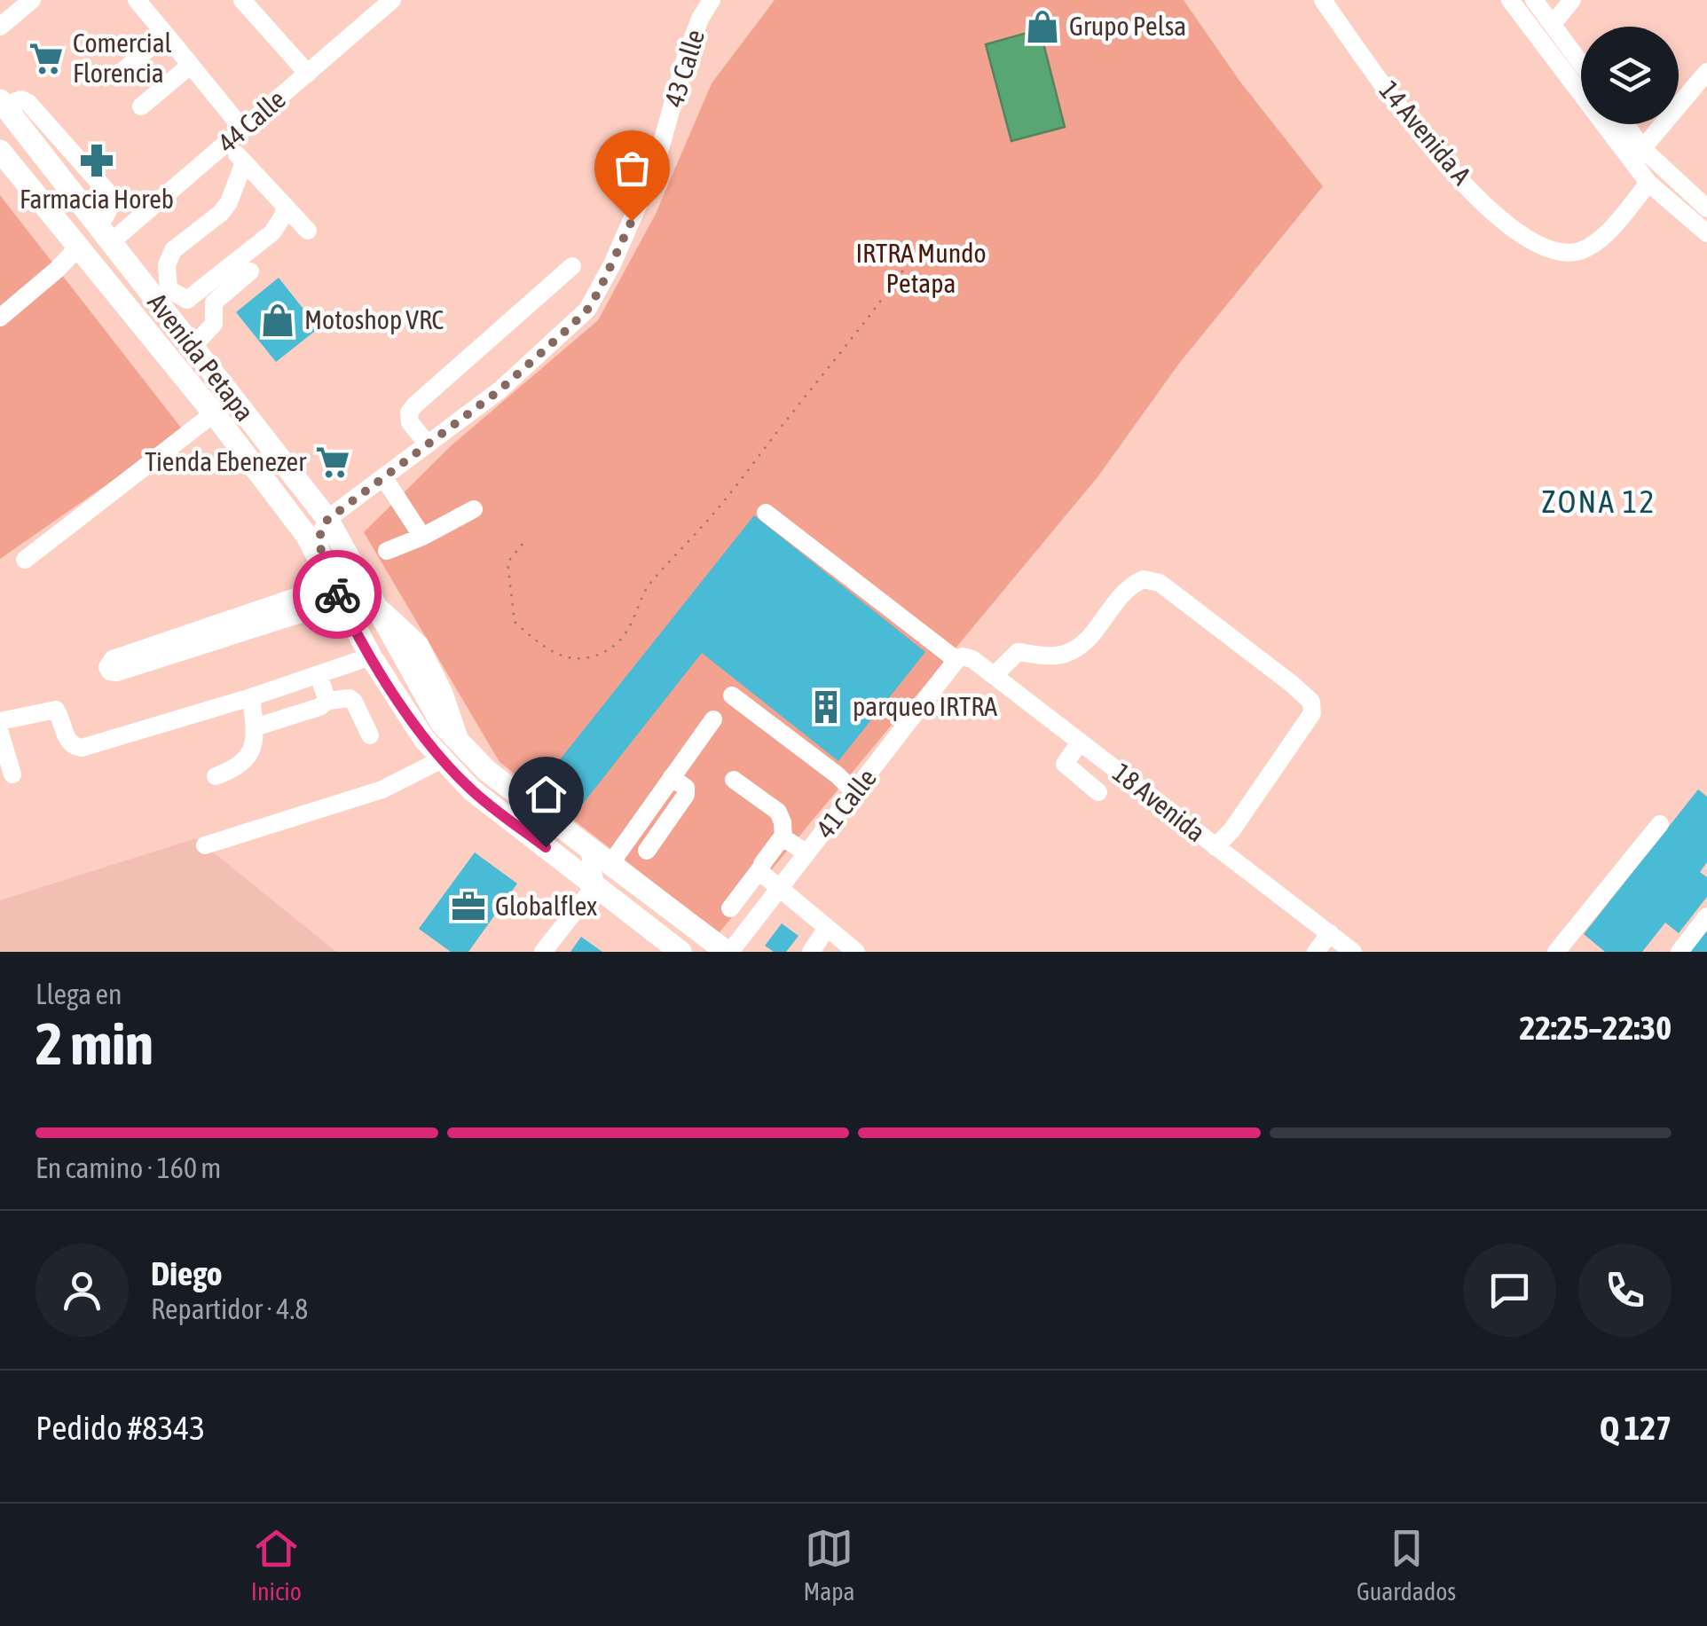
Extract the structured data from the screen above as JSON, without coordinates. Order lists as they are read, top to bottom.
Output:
{
  "streets": {
    "main road": ["Avenida Petapa"],
    "street": [
      "43 Calle",
      "44 Calle",
      "14 Avenida A",
      "18 Avenida",
      "41 Calle"
    ]
  },
  "crossings": [
    ["43 Calle", "Avenida Petapa"],
    ["44 Calle", "Avenida Petapa"],
    ["Avenida Petapa", "41 Calle"],
    ["18 Avenida", "41 Calle"]
  ],
  "districts": ["ZONA 12"],
  "parks": ["IRTRA Mundo Petapa"],
  "places": {
    "shop": ["Grupo Pelsa", "Motoshop VRC"],
    "supermarket": ["Comercial Florencia", "Tienda Ebenezer"],
    "pharmacy": ["Farmacia Horeb"],
    "building": ["parqueo IRTRA"],
    "office": ["Globalflex"]
  },
  "page": {
    "heading": ["2 min", "Llega en", "22:25–22:30"],
    "panel": [
      "Diego",
      "Repartidor · 4.8",
      "Pedido #8343",
      "Q 127"
    ],
    "bar": "En camino · 160 m",
    "tabs": ["Inicio", "Mapa", "Guardados"]
  }
}
